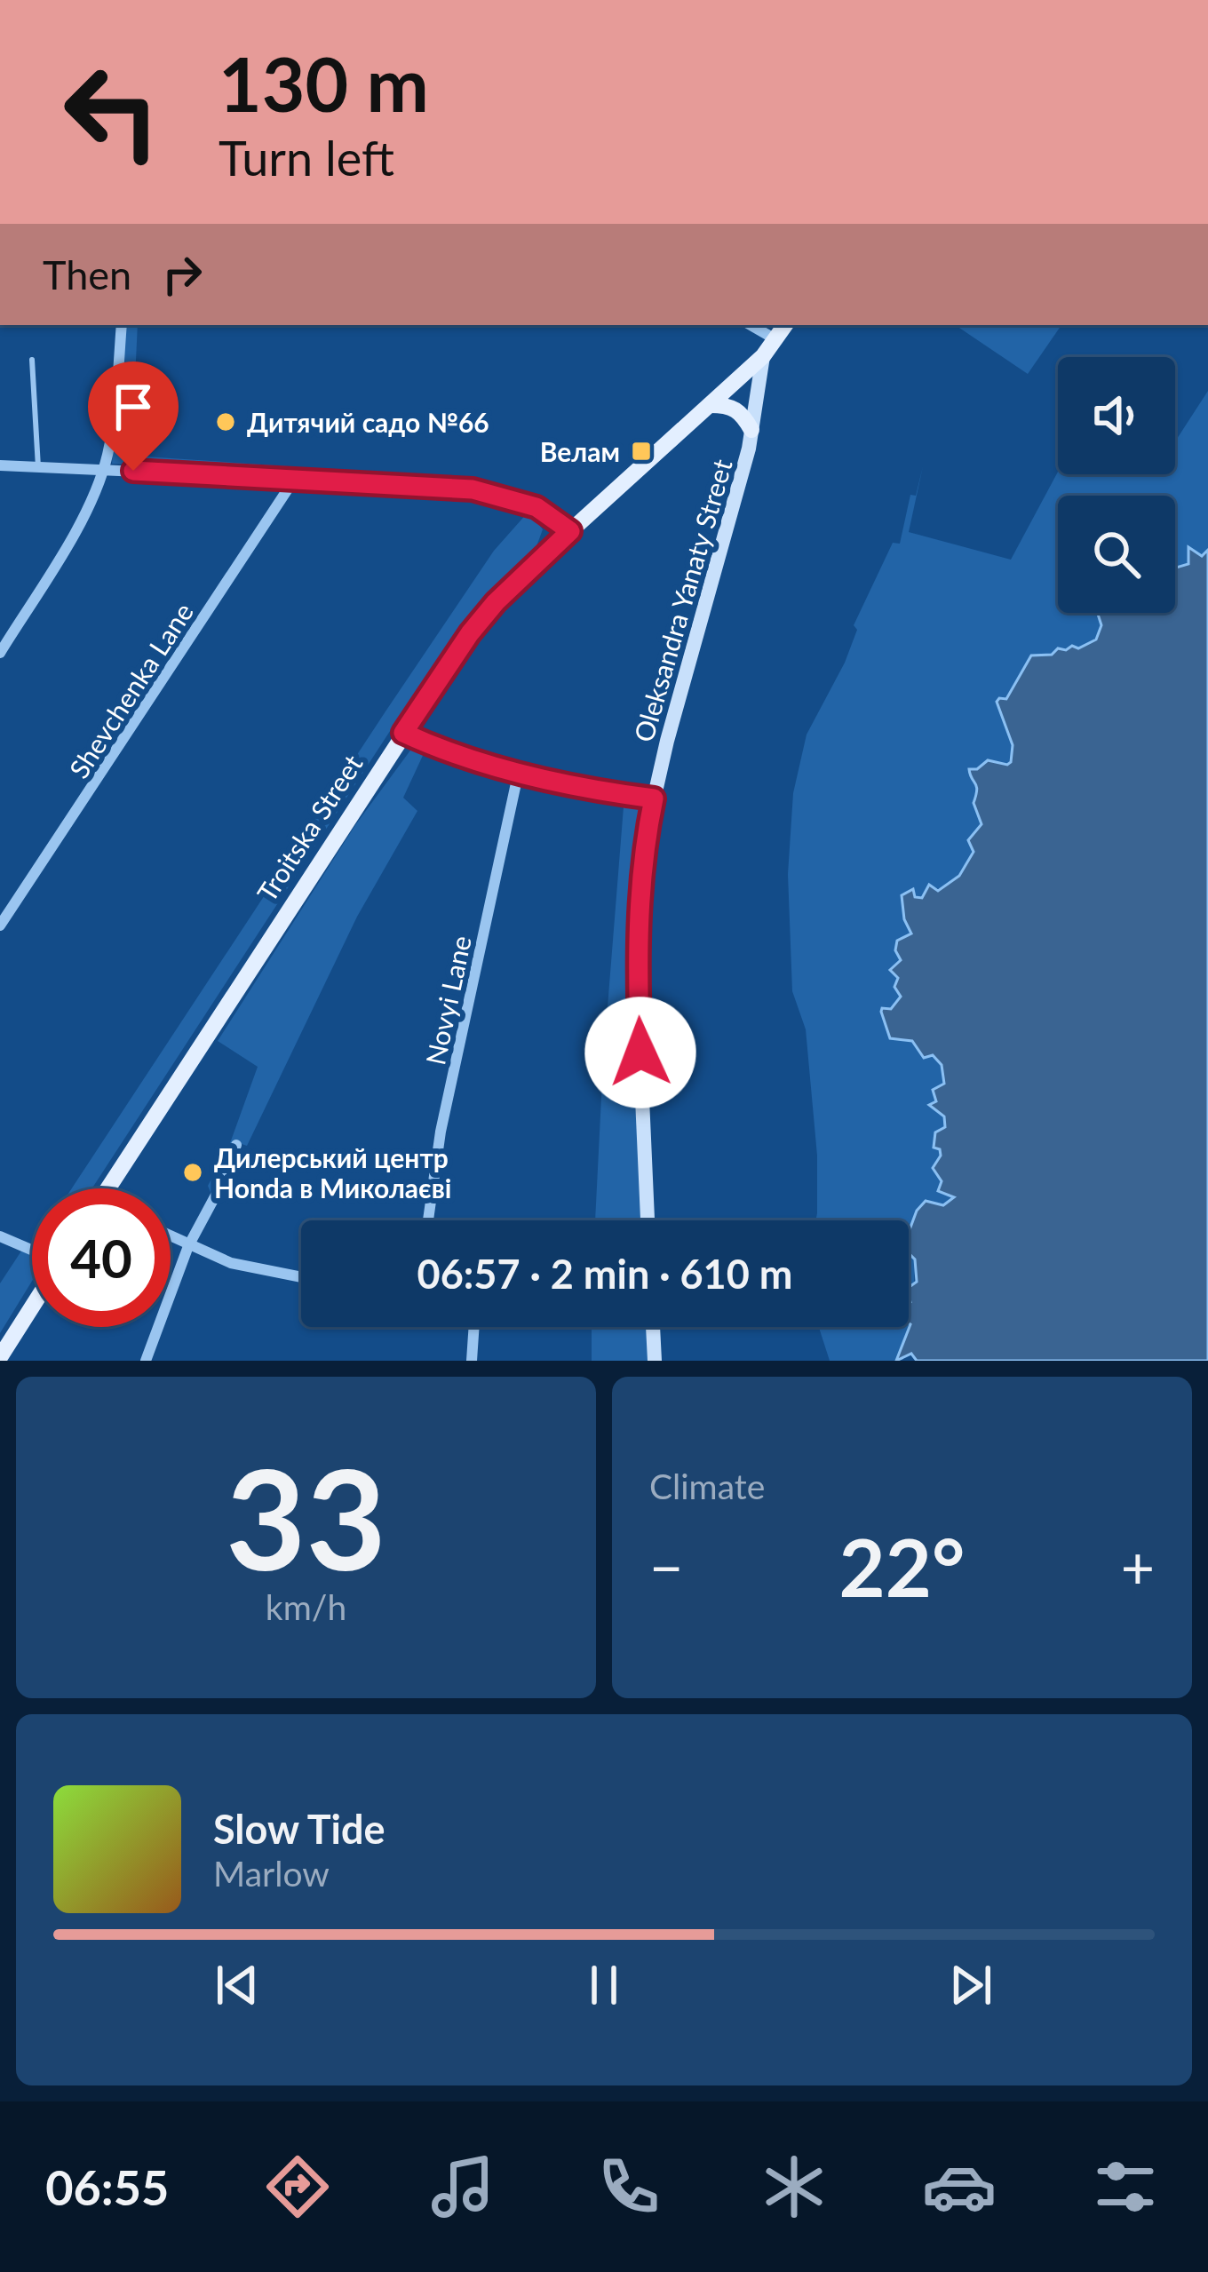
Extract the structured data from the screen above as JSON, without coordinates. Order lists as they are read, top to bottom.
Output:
{
  "streets": {
    "main road": ["Troitska Street"],
    "street": ["Oleksandra Yanaty Street", "Shevchenka Lane", "Novyi Lane"]
  },
  "crossings": [
    ["Oleksandra Yanaty Street", "Troitska Street"]
  ],
  "places": {
    "other": ["Дитячий садо №66", "Дилерський центр Honda в Миколаєві"],
    "transit": ["Велам"]
  },
  "page": {
    "turn": ["130 m", "Turn left"],
    "then": "Then",
    "limit": "40",
    "trip": "06:57 · 2 min · 610 m",
    "tile": [
      ["33", "km/h"],
      "Climate"
    ],
    "heat": ["−", "22°", "+"],
    "song": ["Slow Tide", "Marlow"],
    "tabs": "06:55"
  }
}
